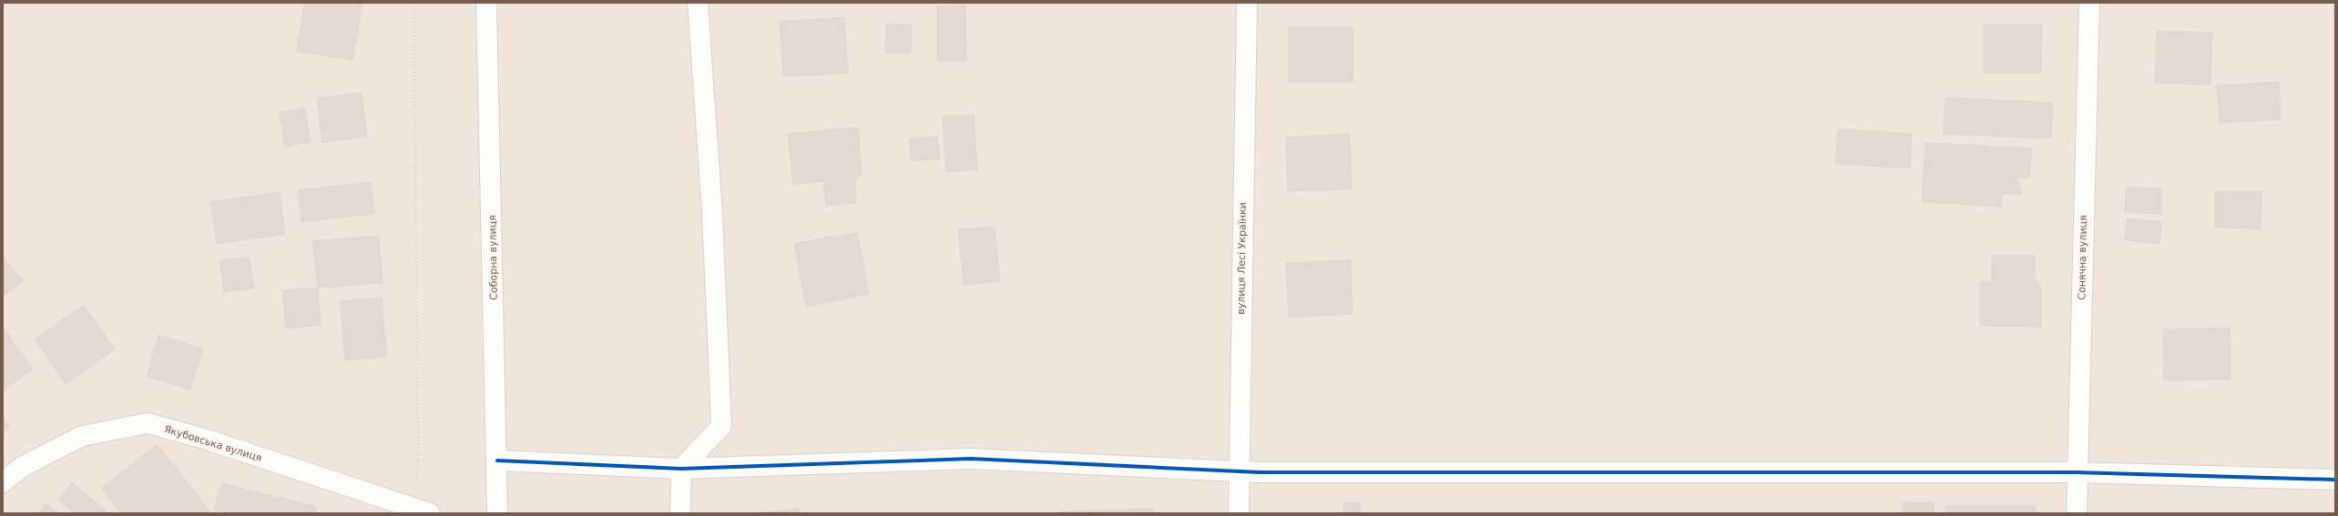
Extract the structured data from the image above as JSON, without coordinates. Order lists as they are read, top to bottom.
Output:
{
  "streets": {
    "street": [
      "Соборна вулиця",
      "Сонячна вулиця",
      "вулиця Лесі Українки",
      "Якубовська вулиця"
    ]
  }
}
